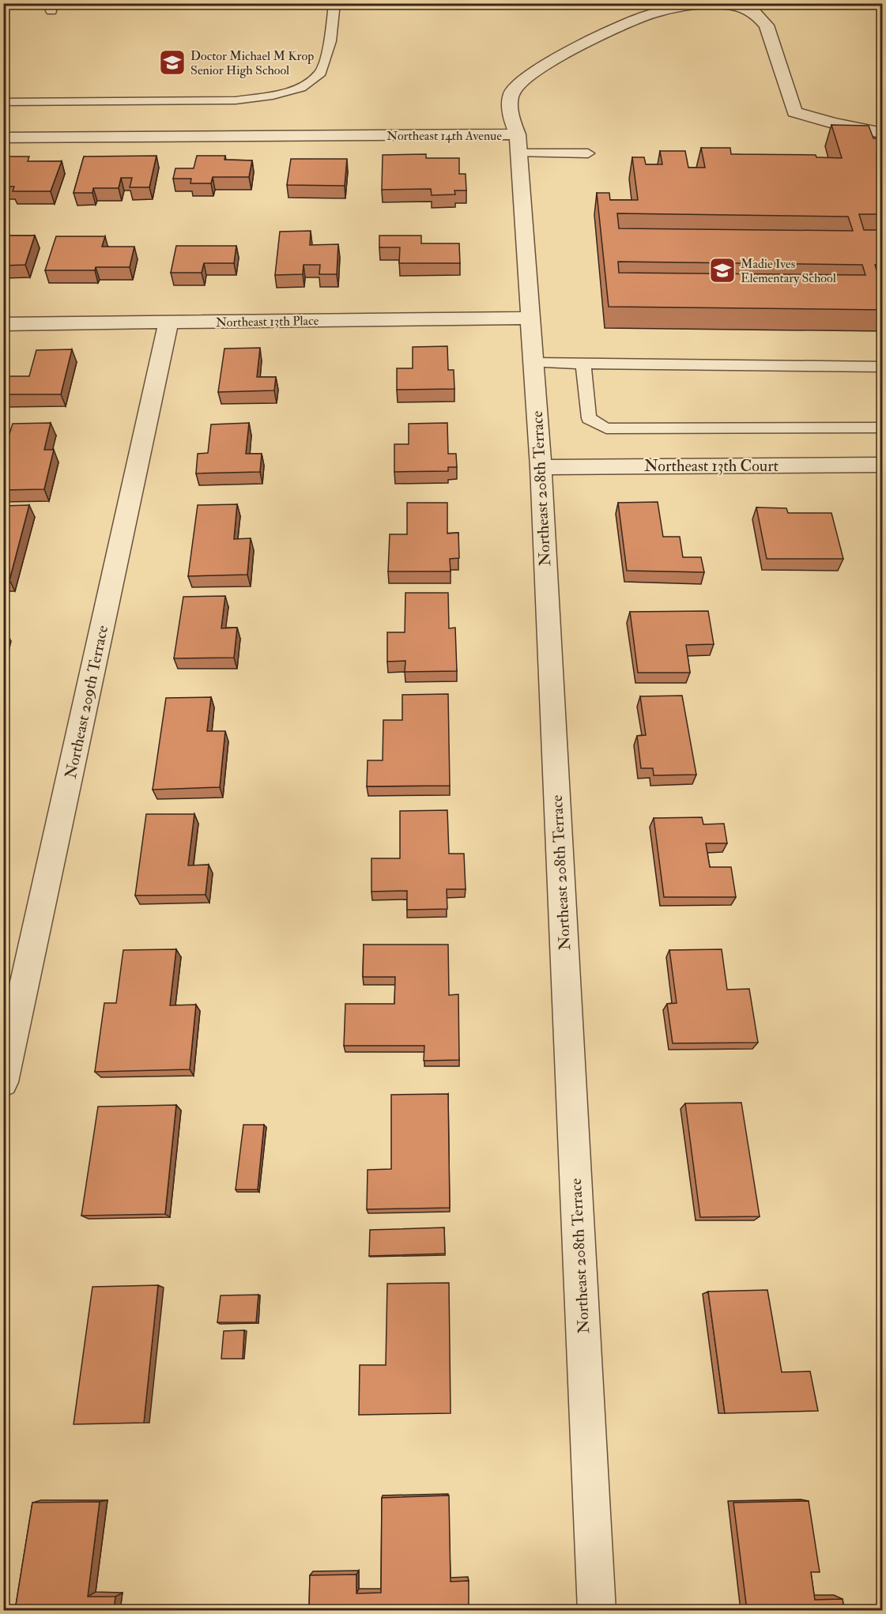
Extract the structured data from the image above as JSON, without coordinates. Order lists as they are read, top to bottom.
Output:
{
  "streets": {
    "street": [
      "Northeast 14th Avenue",
      "Northeast 13th Place",
      "Northeast 13th Court",
      "Northeast 208th Terrace",
      "Northeast 209th Terrace"
    ]
  },
  "crossings": [
    ["Northeast 14th Avenue", "Northeast 208th Terrace"],
    ["Northeast 13th Place", "Northeast 208th Terrace"],
    ["Northeast 13th Place", "Northeast 209th Terrace"],
    ["Northeast 13th Court", "Northeast 208th Terrace"]
  ],
  "places": {
    "school or university": ["Doctor Michael M Krop Senior High School", "Madie Ives Elementary School"]
  }
}
